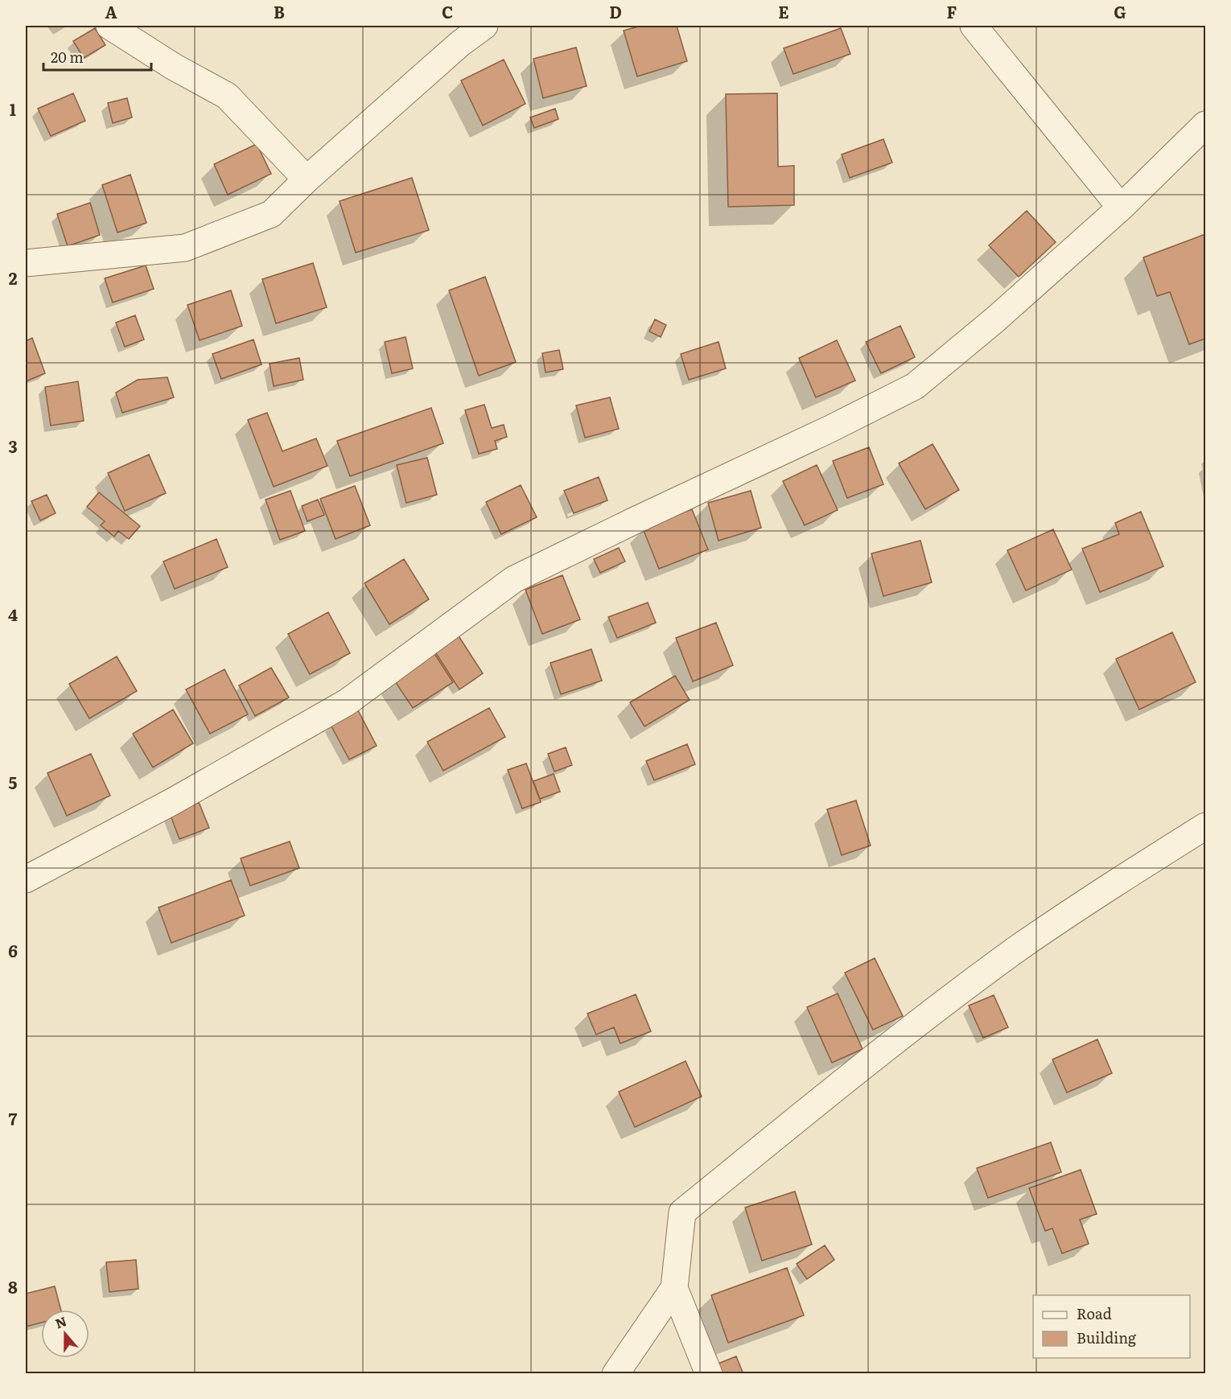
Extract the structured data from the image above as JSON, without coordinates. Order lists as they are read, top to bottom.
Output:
{
  "legend": ["Road", "Building"],
  "scale_bar": "20 m",
  "north": "top",
  "grid": {
    "columns": [
      "A",
      "B",
      "C",
      "D",
      "E",
      "F",
      "G"
    ],
    "rows": [
      "1",
      "2",
      "3",
      "4",
      "5",
      "6",
      "7",
      "8"
    ]
  }
}
